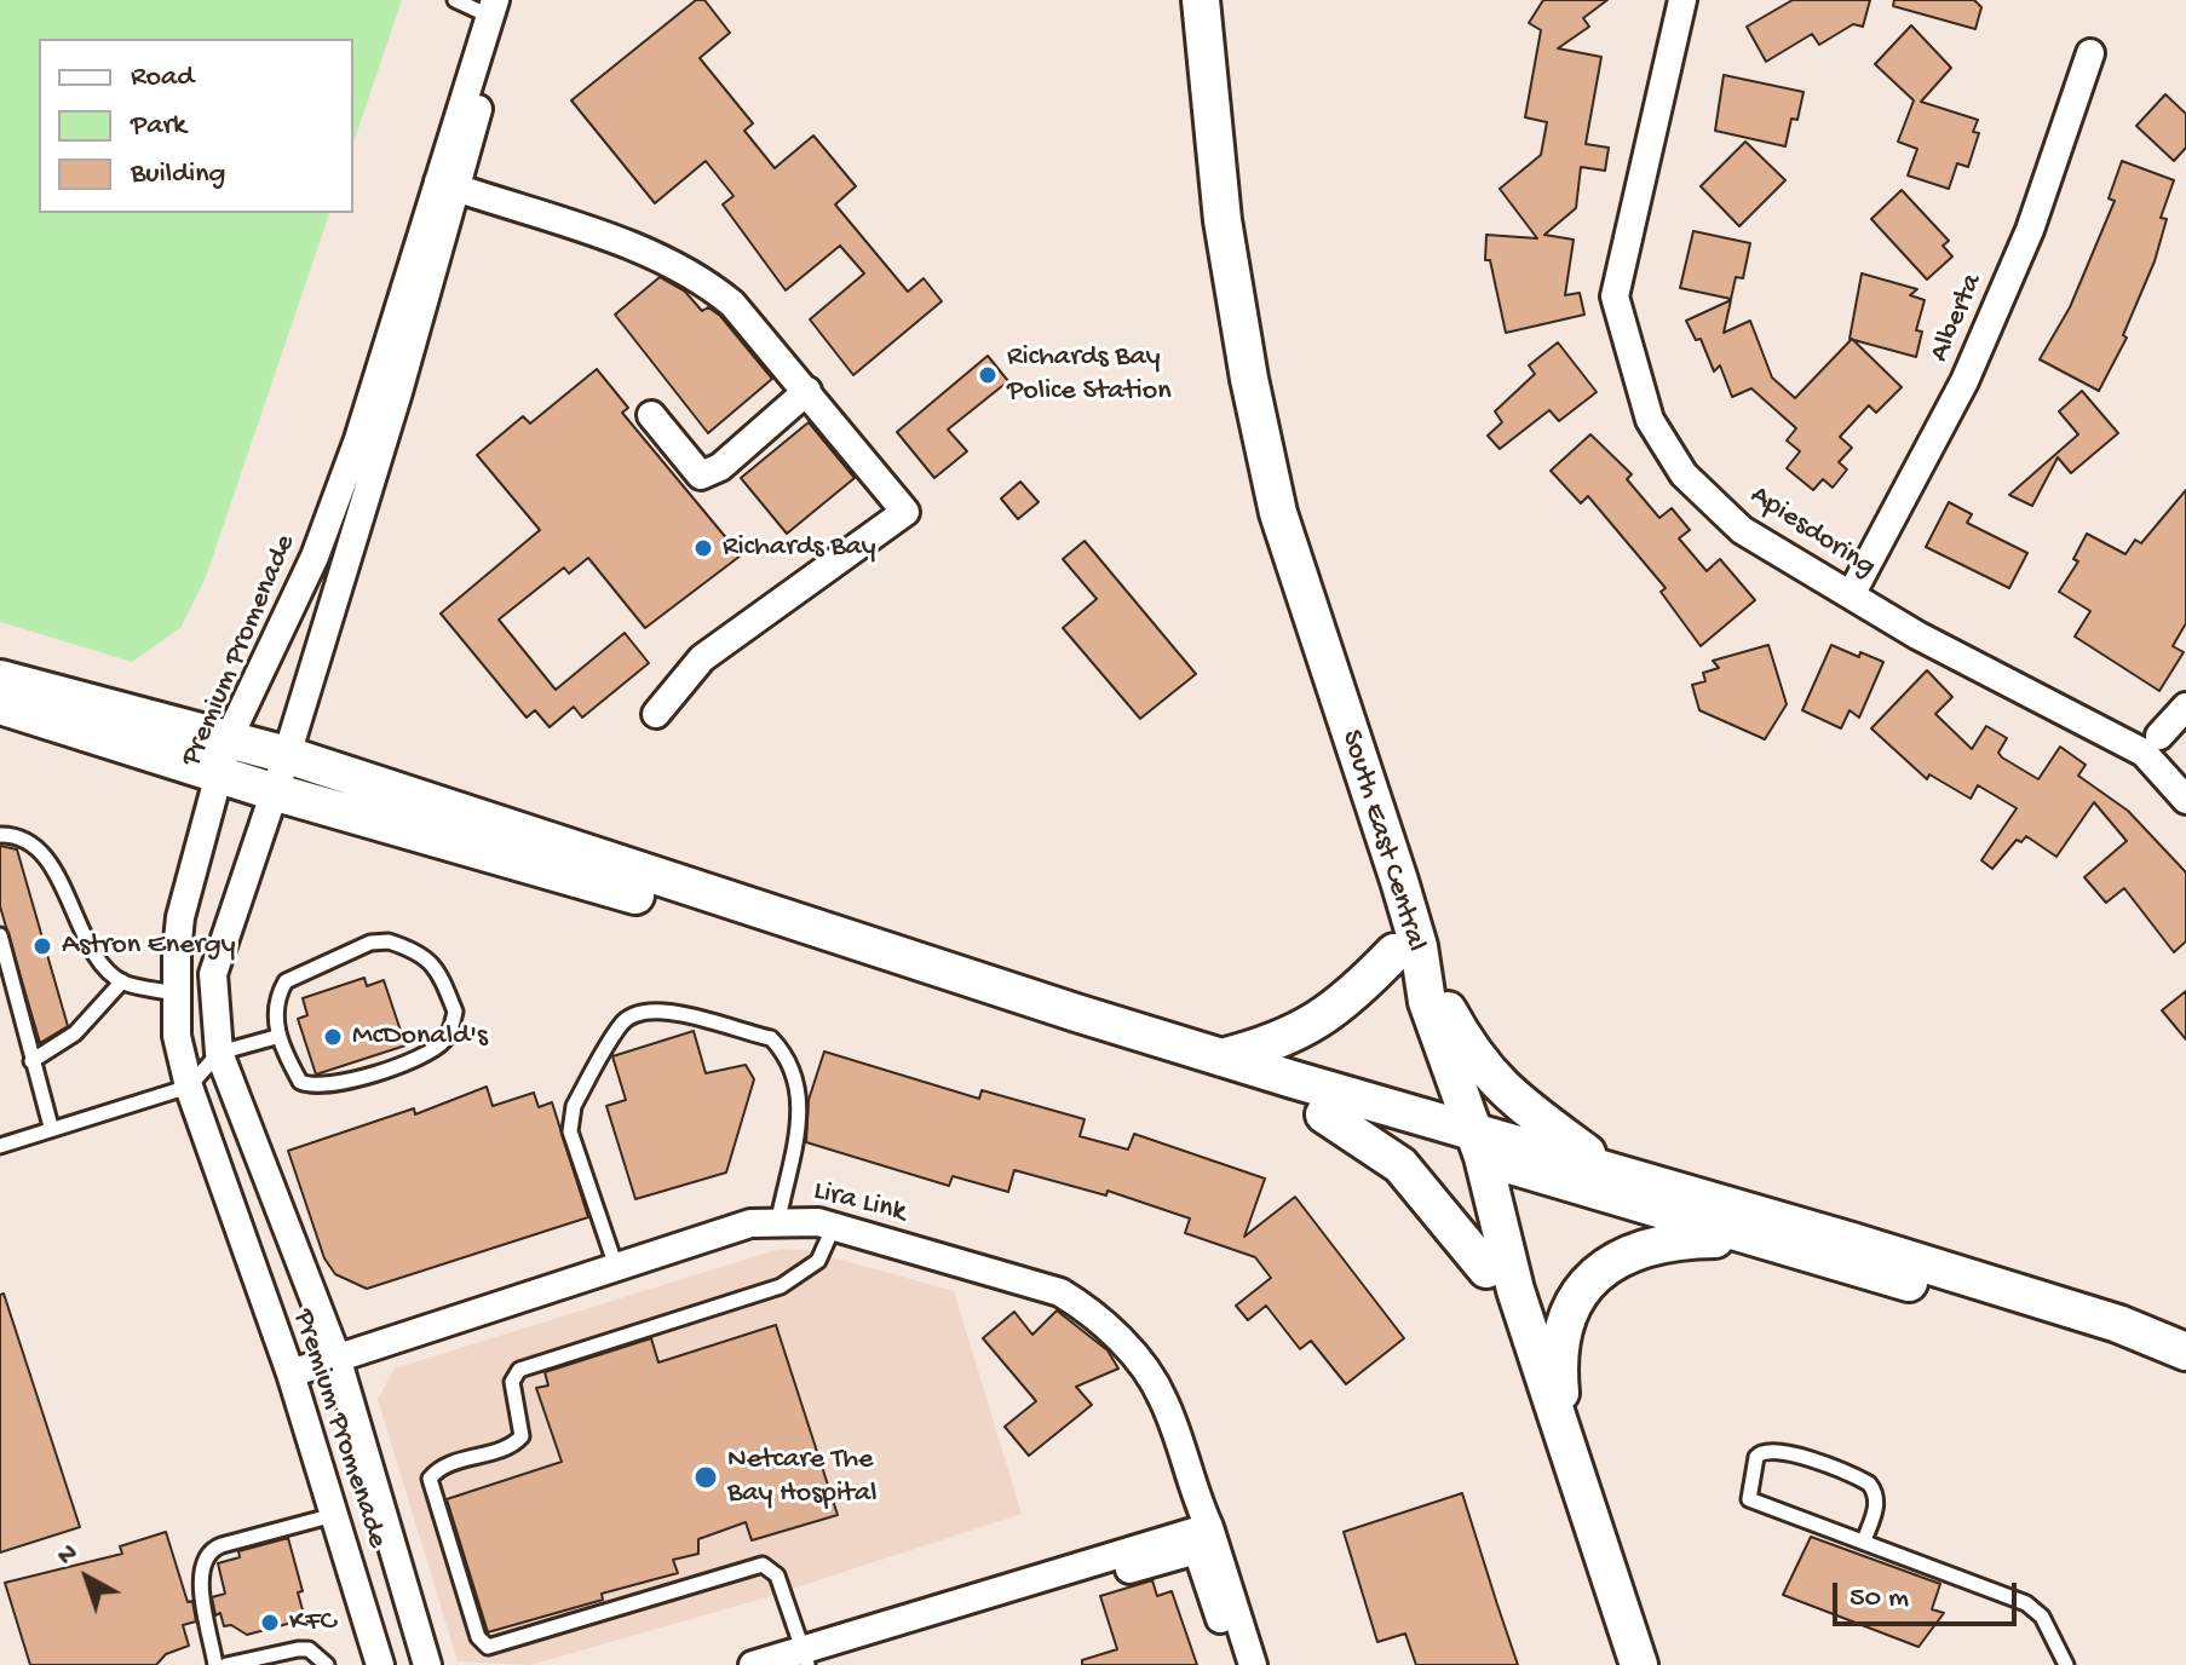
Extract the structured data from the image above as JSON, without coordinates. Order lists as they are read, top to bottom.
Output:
{
  "streets": {
    "street": [
      "Alberta",
      "Apiesdoring",
      "Premium Promenade",
      "South East Central",
      "Lira Link"
    ]
  },
  "crossings": [
    ["Alberta", "Apiesdoring"],
    ["Premium Promenade", "Lira Link"]
  ],
  "places": [
    "Richards Bay Police Station",
    "Richards Bay",
    "Astron Energy",
    "McDonald's",
    "Netcare The Bay Hospital",
    "KFC"
  ],
  "legend": ["Road", "Park", "Building"],
  "scale_bar": "50 m",
  "north": "top left"
}
